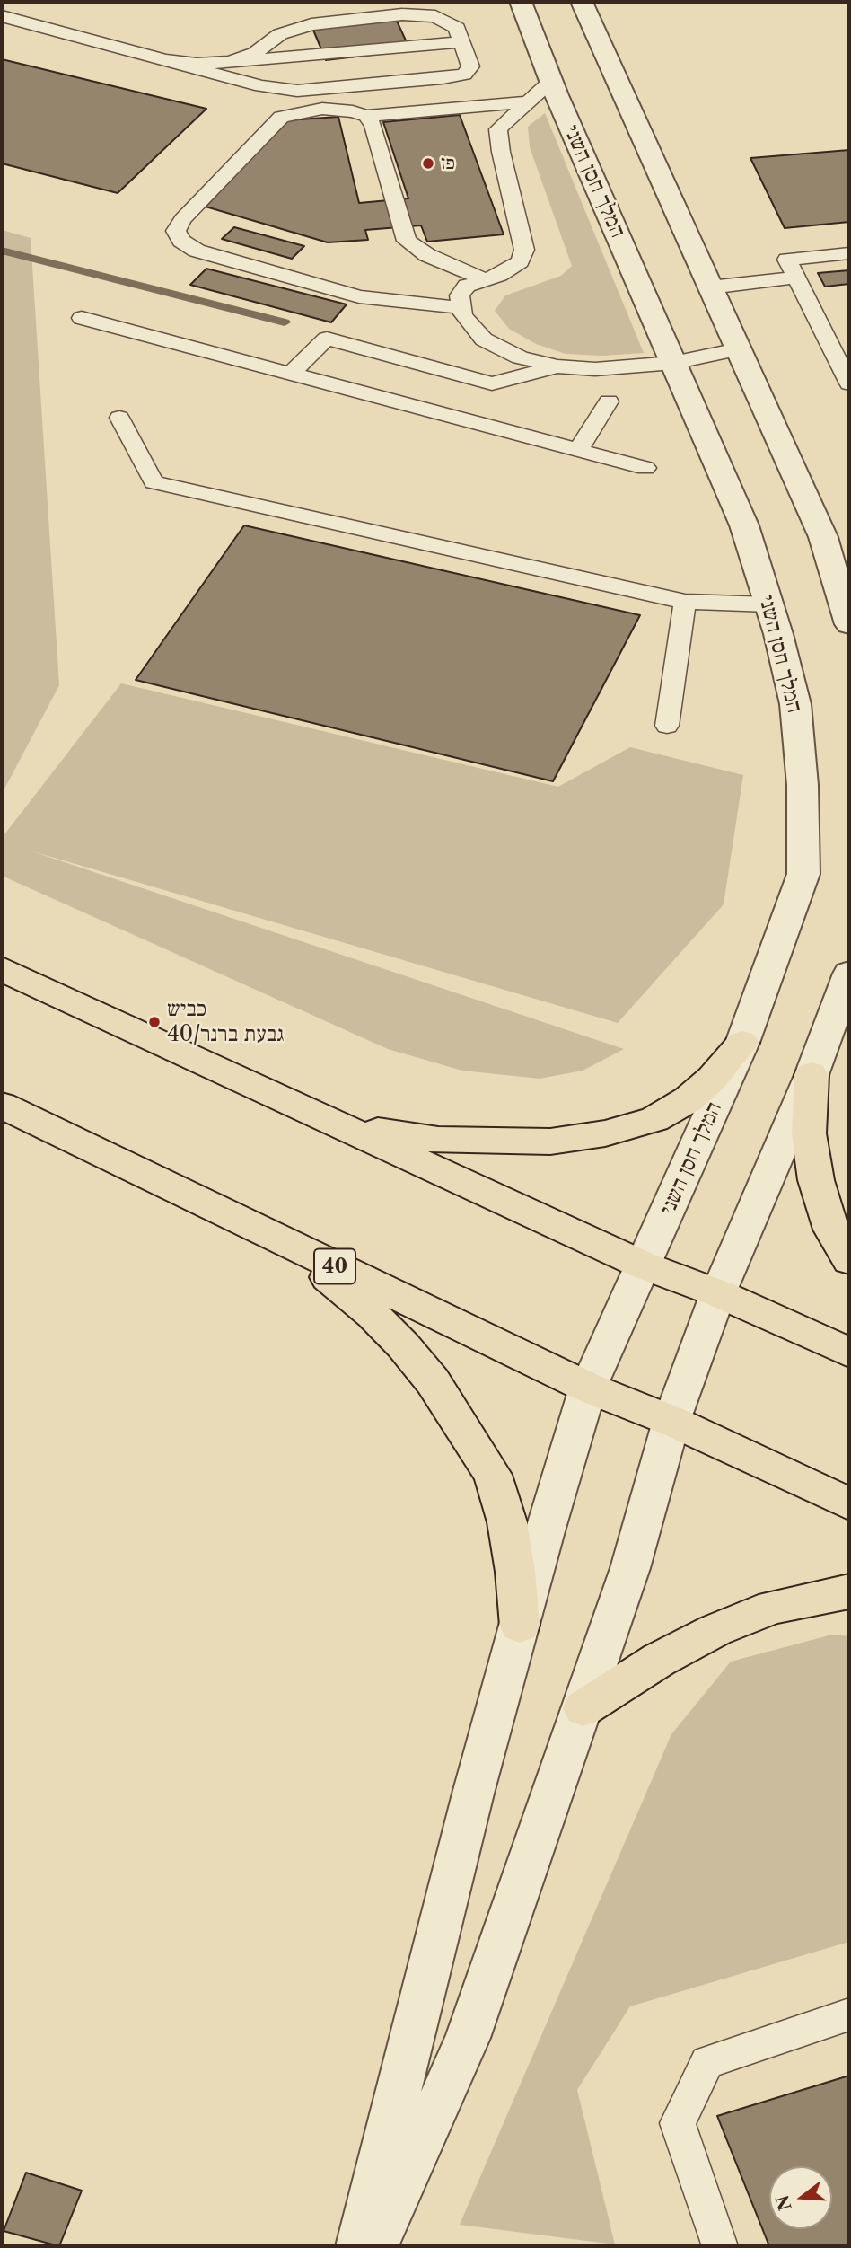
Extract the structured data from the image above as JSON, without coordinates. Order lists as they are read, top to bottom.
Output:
{
  "streets": {
    "highway": ["40"],
    "street": ["המלך חסן השני"]
  },
  "crossings": [
    ["המלך חסן השני", "40"]
  ],
  "places": ["פז", "כביש 40/גבעת ברנר"],
  "north": "left"
}
